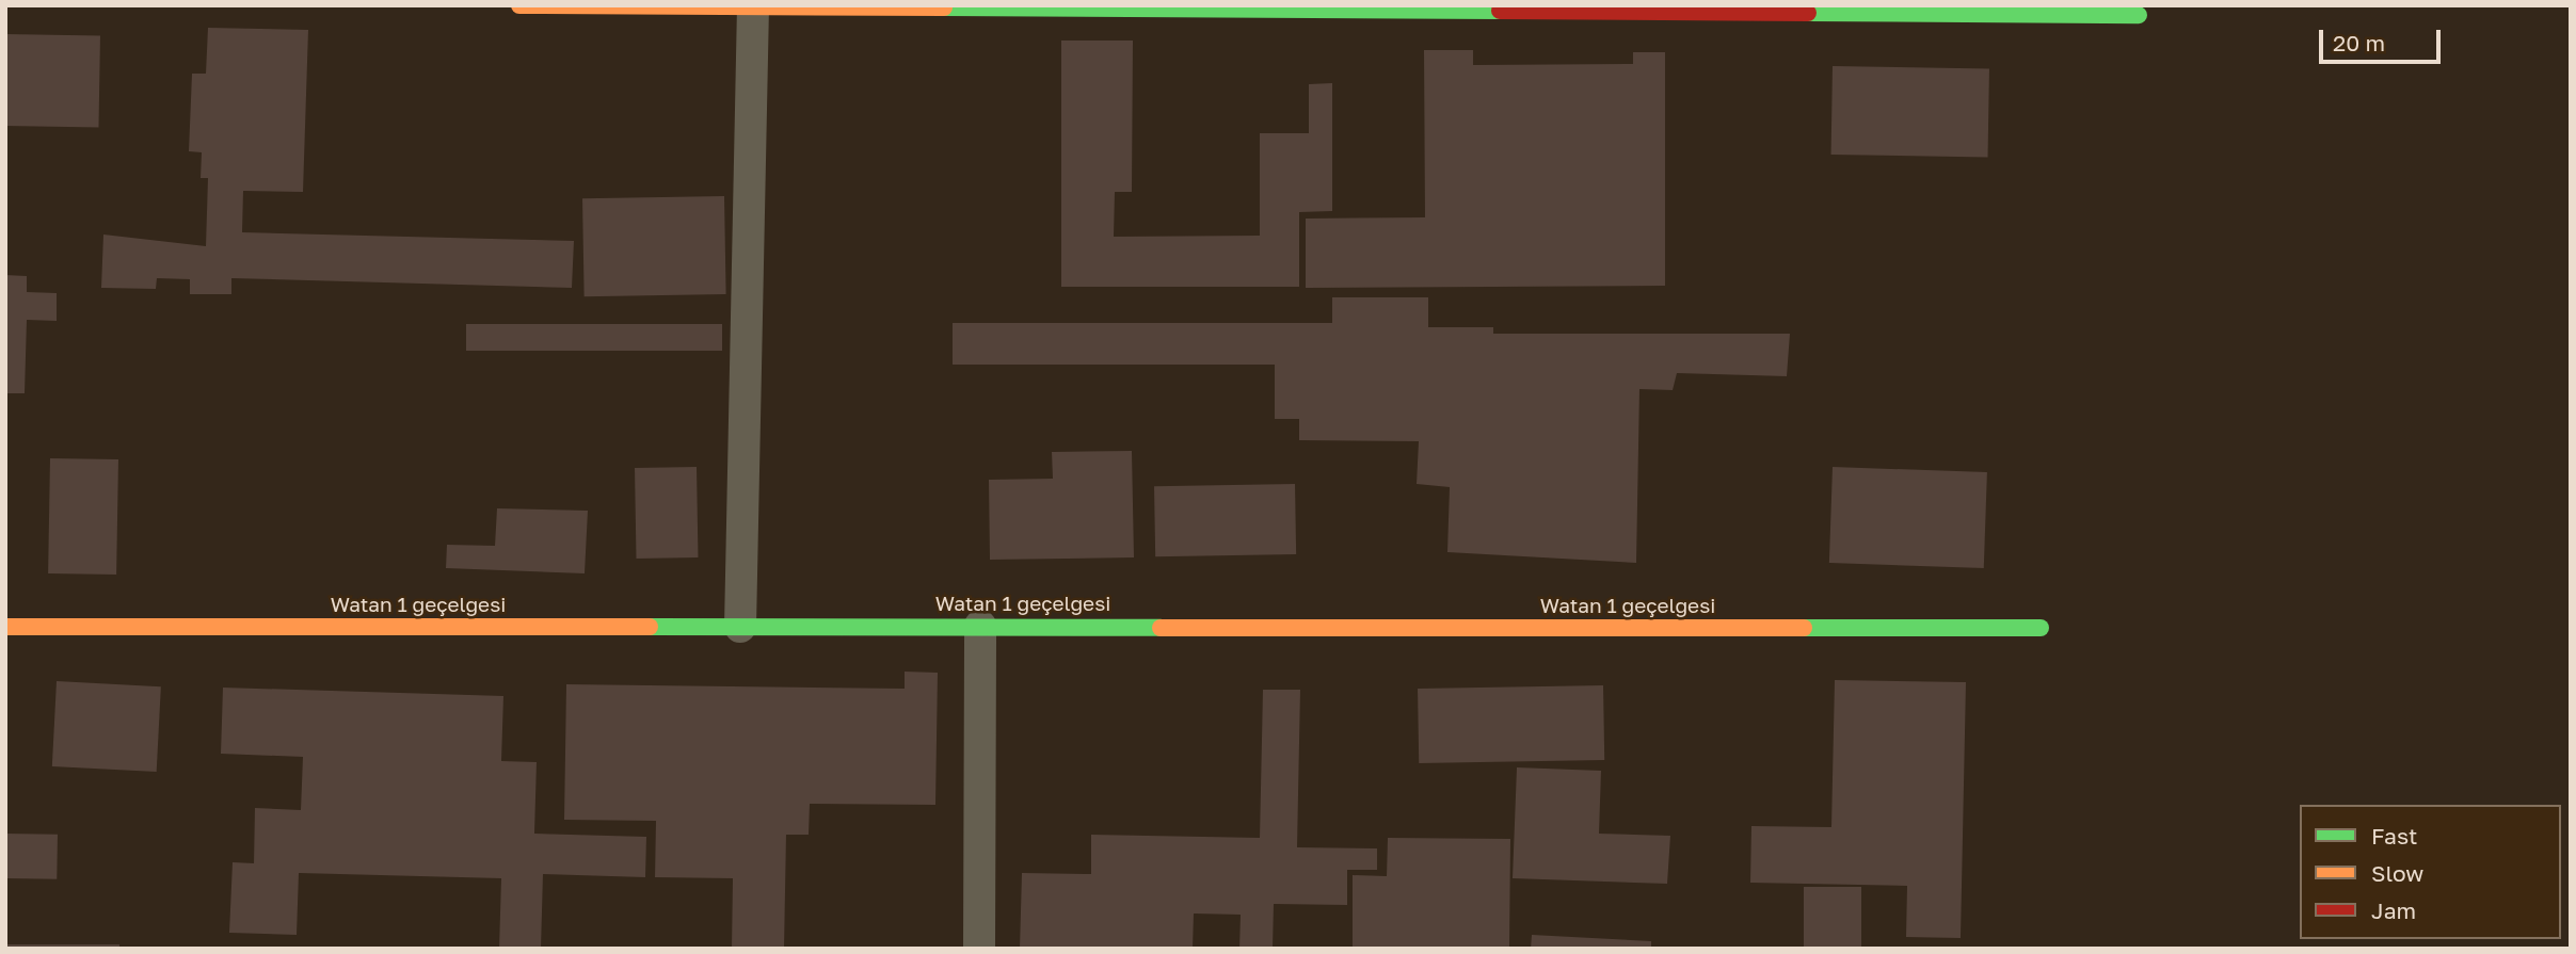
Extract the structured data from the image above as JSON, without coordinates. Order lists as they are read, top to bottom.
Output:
{
  "streets": {
    "street": ["Watan 1 geçelgesi"]
  },
  "legend": ["Fast", "Slow", "Jam"],
  "scale_bar": "20 m"
}
